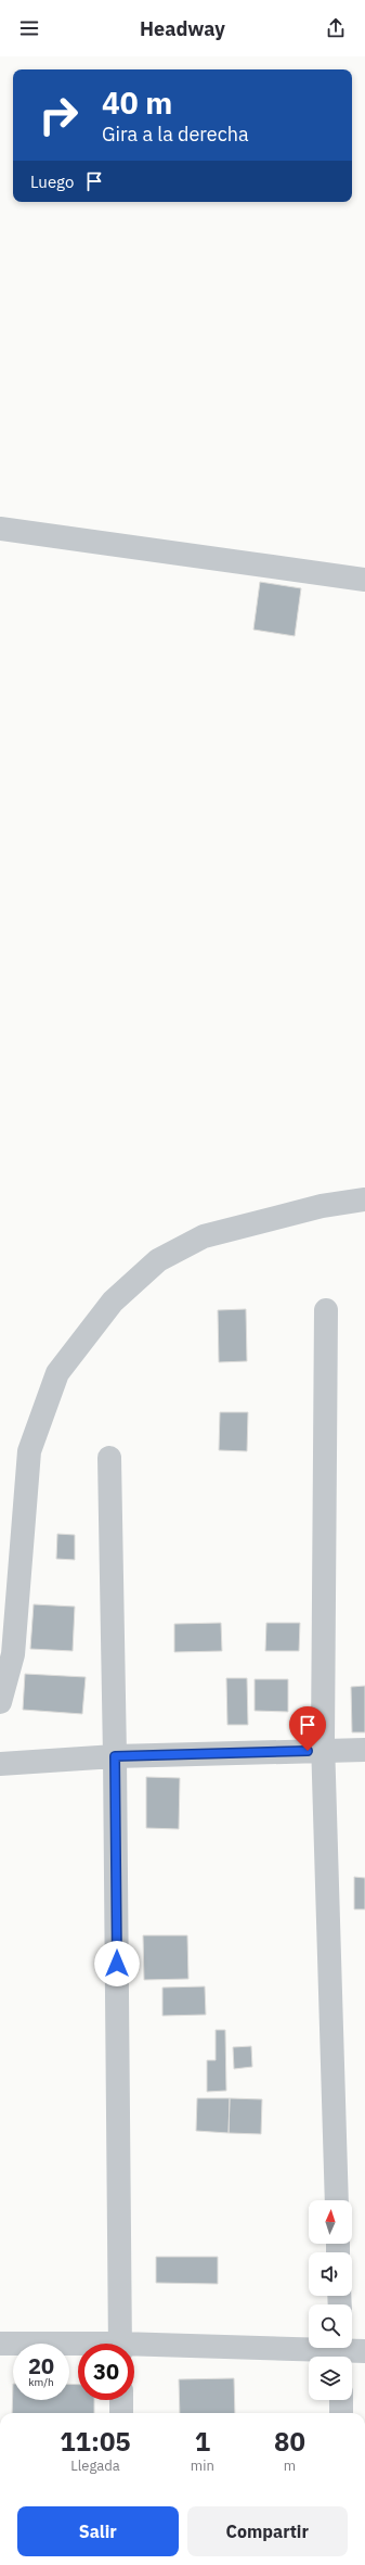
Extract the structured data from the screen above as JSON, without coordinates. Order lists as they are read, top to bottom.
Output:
{
  "north": "top",
  "page": {
    "header": "Headway",
    "turn": ["40 m", "Gira a la derecha"],
    "then": "Luego",
    "speed": "20 km/h",
    "limit": "30",
    "eta": [
      "11:05",
      "Llegada",
      "1",
      "min",
      "80",
      "m"
    ],
    "buttons": ["Salir", "Compartir"]
  }
}
